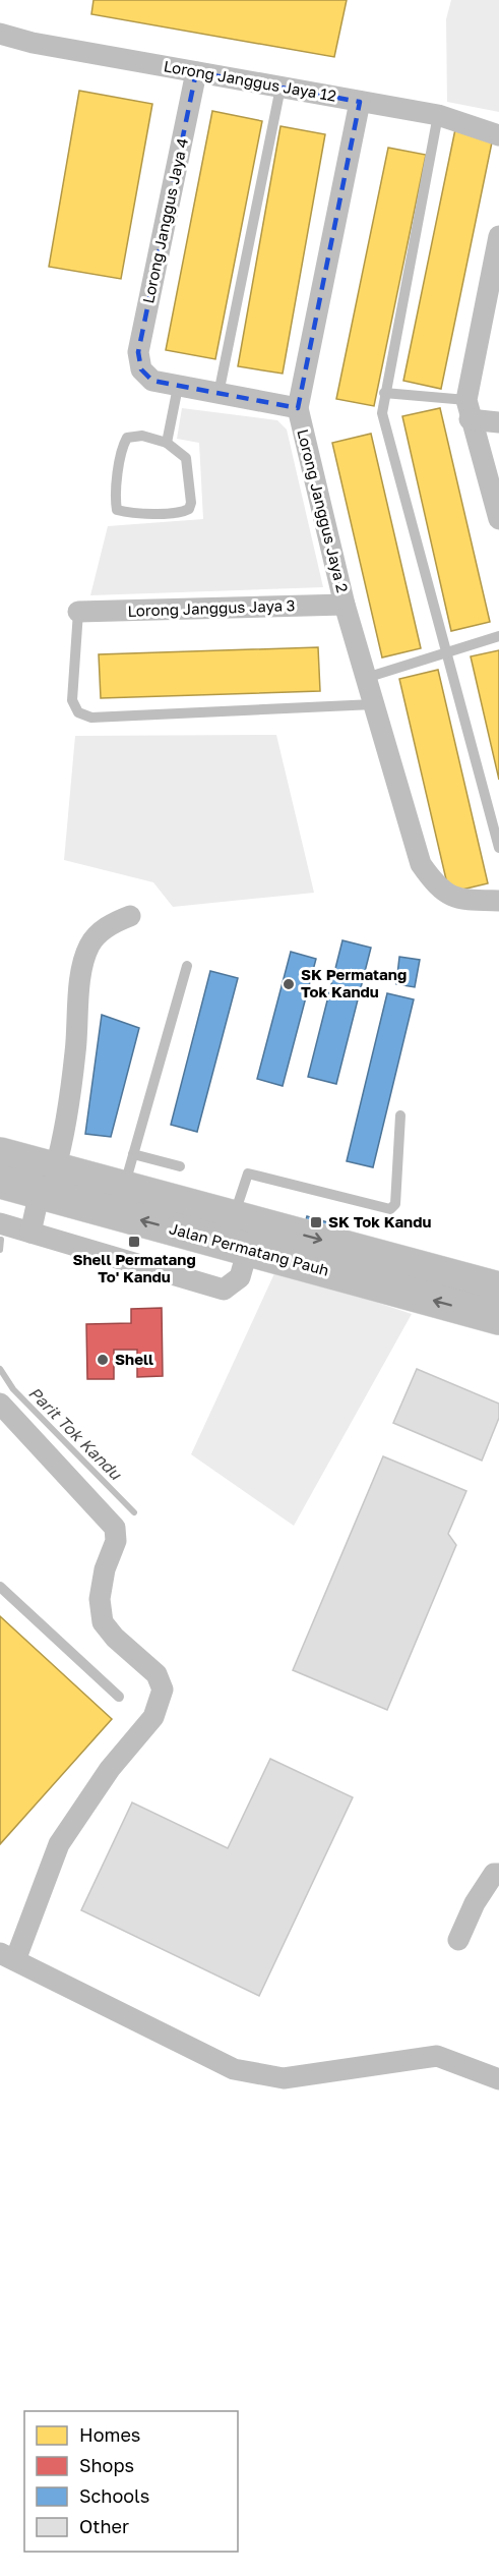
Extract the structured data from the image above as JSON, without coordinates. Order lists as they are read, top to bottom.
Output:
{
  "streets": {
    "main road": ["Jalan Permatang Pauh"],
    "street": [
      "Lorong Janggus Jaya 12",
      "Lorong Janggus Jaya 4",
      "Lorong Janggus Jaya 2",
      "Lorong Janggus Jaya 3"
    ]
  },
  "crossings": [
    ["Lorong Janggus Jaya 12", "Lorong Janggus Jaya 4"],
    ["Lorong Janggus Jaya 12", "Lorong Janggus Jaya 2"],
    ["Lorong Janggus Jaya 2", "Lorong Janggus Jaya 3"]
  ],
  "water": ["Parit Tok Kandu"],
  "places": {
    "other": ["SK Permatang Tok Kandu", "Shell"],
    "transit": ["SK Tok Kandu", "Shell Permatang To' Kandu"]
  },
  "legend": [
    "Homes",
    "Shops",
    "Schools",
    "Other"
  ]
}
